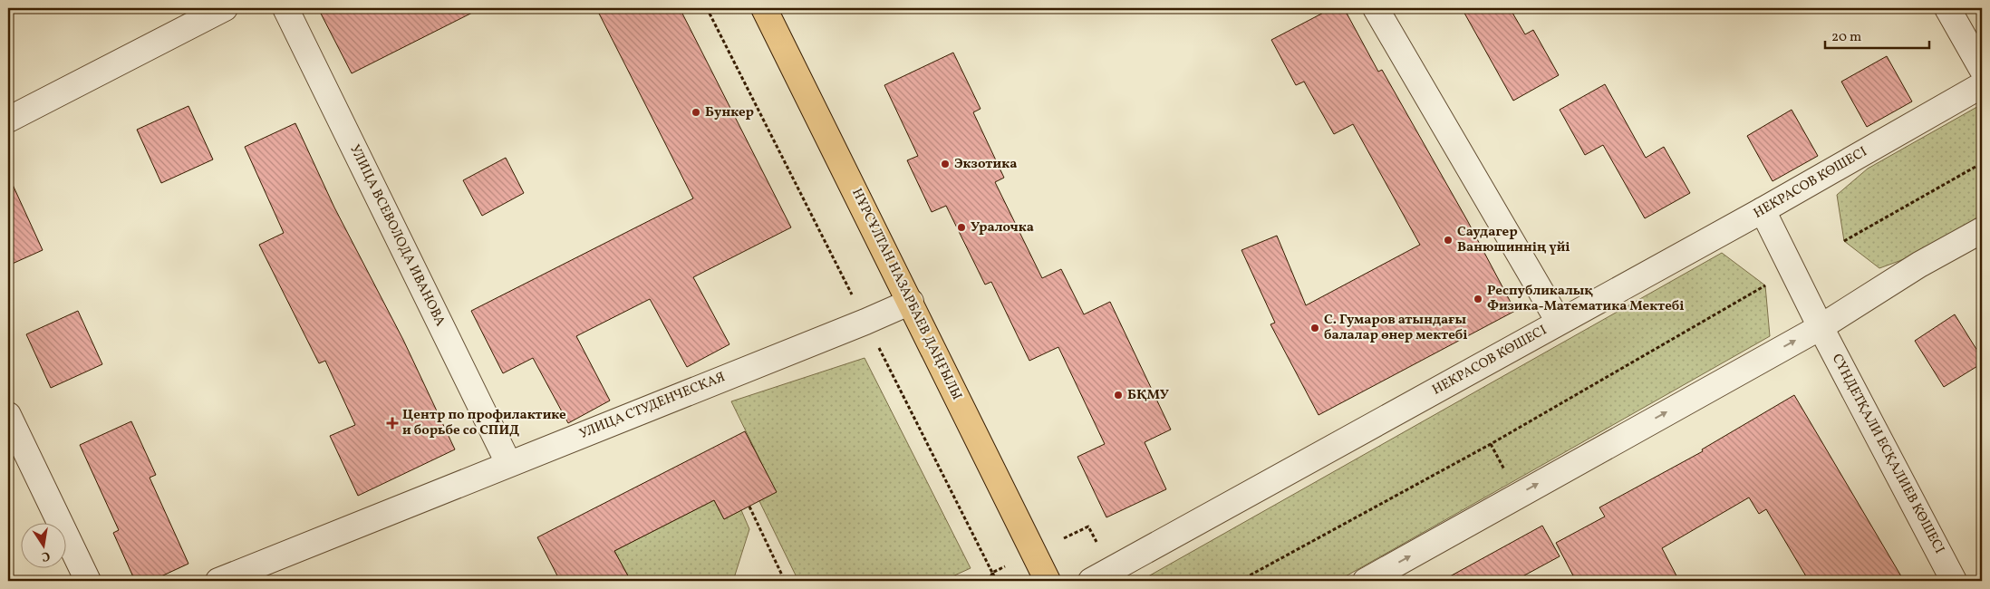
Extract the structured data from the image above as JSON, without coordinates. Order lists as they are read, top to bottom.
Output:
{
  "streets": {
    "main road": ["НҰРСҰЛТАН НАЗАРБАЕВ ДАҢҒЫЛЫ"],
    "street": [
      "НЕКРАСОВ КӨШЕСІ",
      "УЛИЦА ВСЕВОЛОДА ИВАНОВА",
      "УЛИЦА СТУДЕНЧЕСКАЯ",
      "СҮНДЕТҚАЛИ ЕСҚАЛИЕВ КӨШЕСІ"
    ]
  },
  "crossings": [
    ["НЕКРАСОВ КӨШЕСІ", "СҮНДЕТҚАЛИ ЕСҚАЛИЕВ КӨШЕСІ"],
    ["УЛИЦА ВСЕВОЛОДА ИВАНОВА", "УЛИЦА СТУДЕНЧЕСКАЯ"],
    ["НҰРСҰЛТАН НАЗАРБАЕВ ДАҢҒЫЛЫ", "УЛИЦА СТУДЕНЧЕСКАЯ"]
  ],
  "places": {
    "other": [
      "Бункер",
      "Экзотика",
      "Уралочка",
      "Саудагер Ванюшиннің үйі",
      "Республикалық Физика-Математика Мектебі",
      "С. Гумаров атындағы балалар өнер мектебі",
      "БҚМУ"
    ],
    "health": ["Центр по профилактике и борьбе со СПИД"]
  },
  "scale_bar": "20 m",
  "north": "bottom"
}
